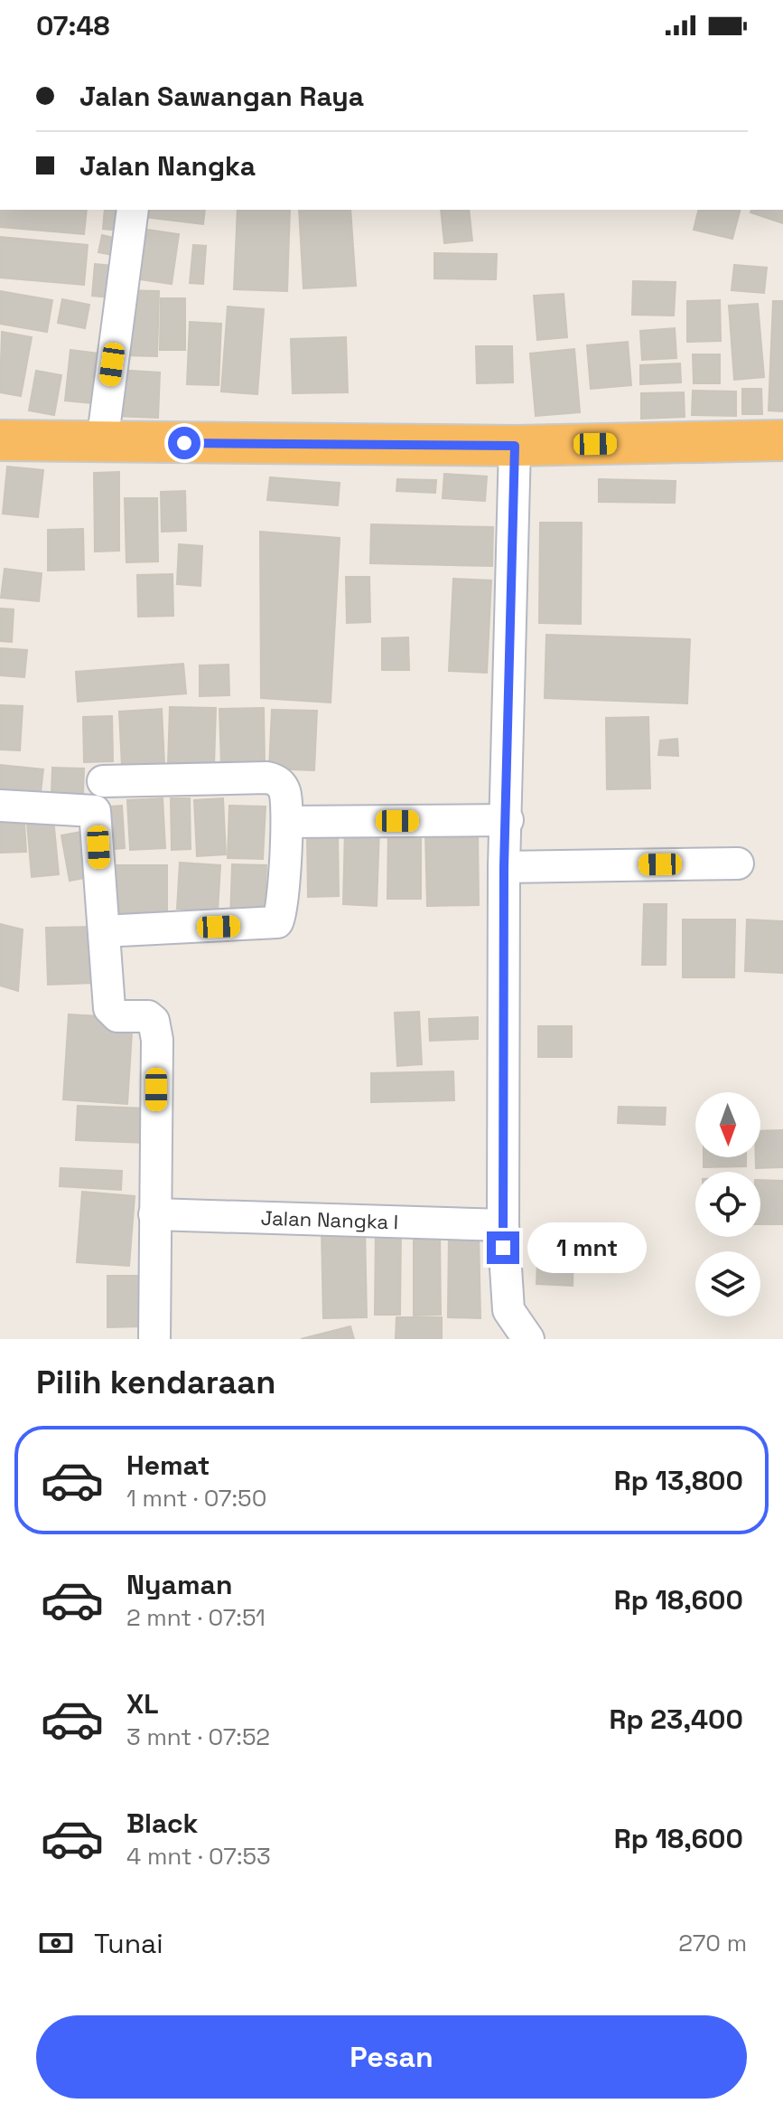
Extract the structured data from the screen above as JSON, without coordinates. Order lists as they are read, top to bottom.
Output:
{
  "streets": {
    "street": ["Jalan Nangka I"]
  },
  "north": "bottom",
  "page": {
    "status": "07:48",
    "banner": ["Jalan Sawangan Raya", "Jalan Nangka"],
    "bubble": "1 mnt",
    "heading": "Pilih kendaraan",
    "list": [
      {
        "name": "Hemat",
        "note": "1 mnt · 07:50",
        "value": "Rp 13,800"
      },
      {
        "name": "Nyaman",
        "note": "2 mnt · 07:51",
        "value": "Rp 18,600"
      },
      {
        "name": "XL",
        "note": "3 mnt · 07:52",
        "value": "Rp 23,400"
      },
      {
        "name": "Black",
        "note": "4 mnt · 07:53",
        "value": "Rp 18,600"
      }
    ],
    "pay": ["Tunai", "270 m"],
    "buttons": "Pesan"
  }
}
